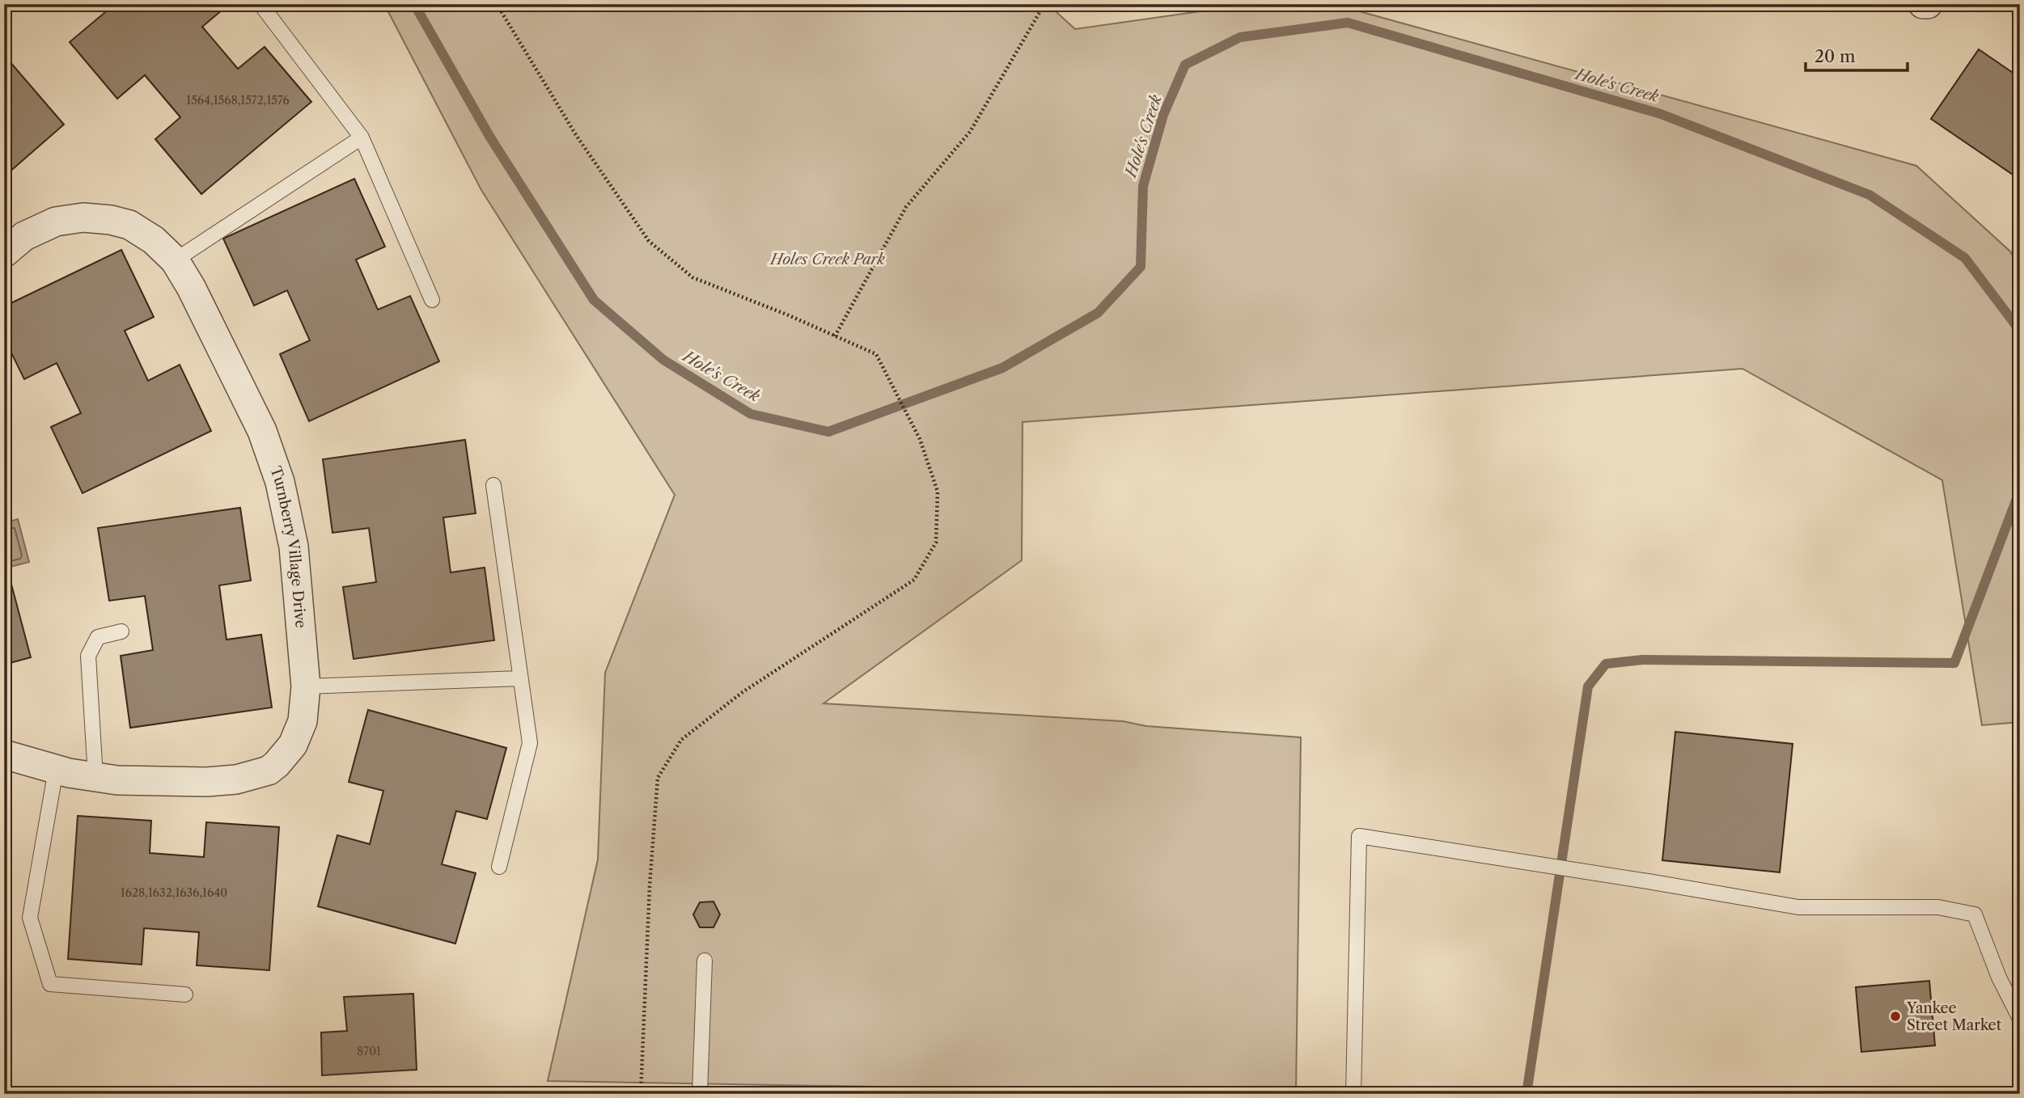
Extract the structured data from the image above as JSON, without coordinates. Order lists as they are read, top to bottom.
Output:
{
  "streets": {
    "street": ["Turnberry Village Drive"]
  },
  "water": ["Hole's Creek"],
  "parks": ["Holes Creek Park"],
  "places": ["Yankee Street Market"],
  "house_numbers": ["1564,1568,1572,1576", "1628,1632,1636,1640", "8701"],
  "scale_bar": "20 m"
}
